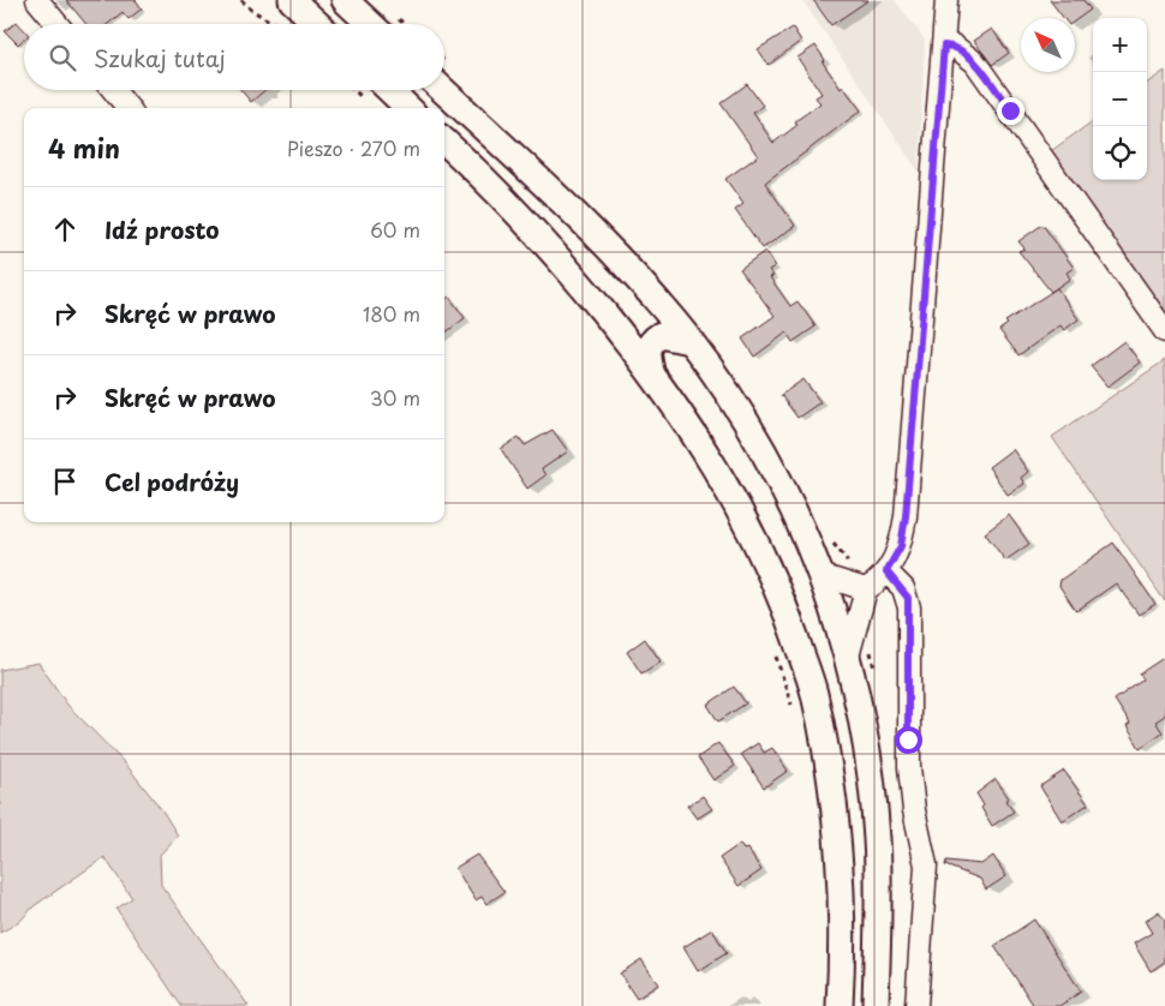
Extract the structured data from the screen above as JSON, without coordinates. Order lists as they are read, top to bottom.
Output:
{
  "north": "top left",
  "page": {
    "map_buttons": ["+", "−"],
    "search": "Szukaj tutaj",
    "heading": ["4 min", "Pieszo · 270 m"],
    "list": [
      ["Idź prosto", "60 m"],
      ["Skręć w prawo", "180 m"],
      ["Skręć w prawo", "30 m"],
      "Cel podróży"
    ]
  }
}
